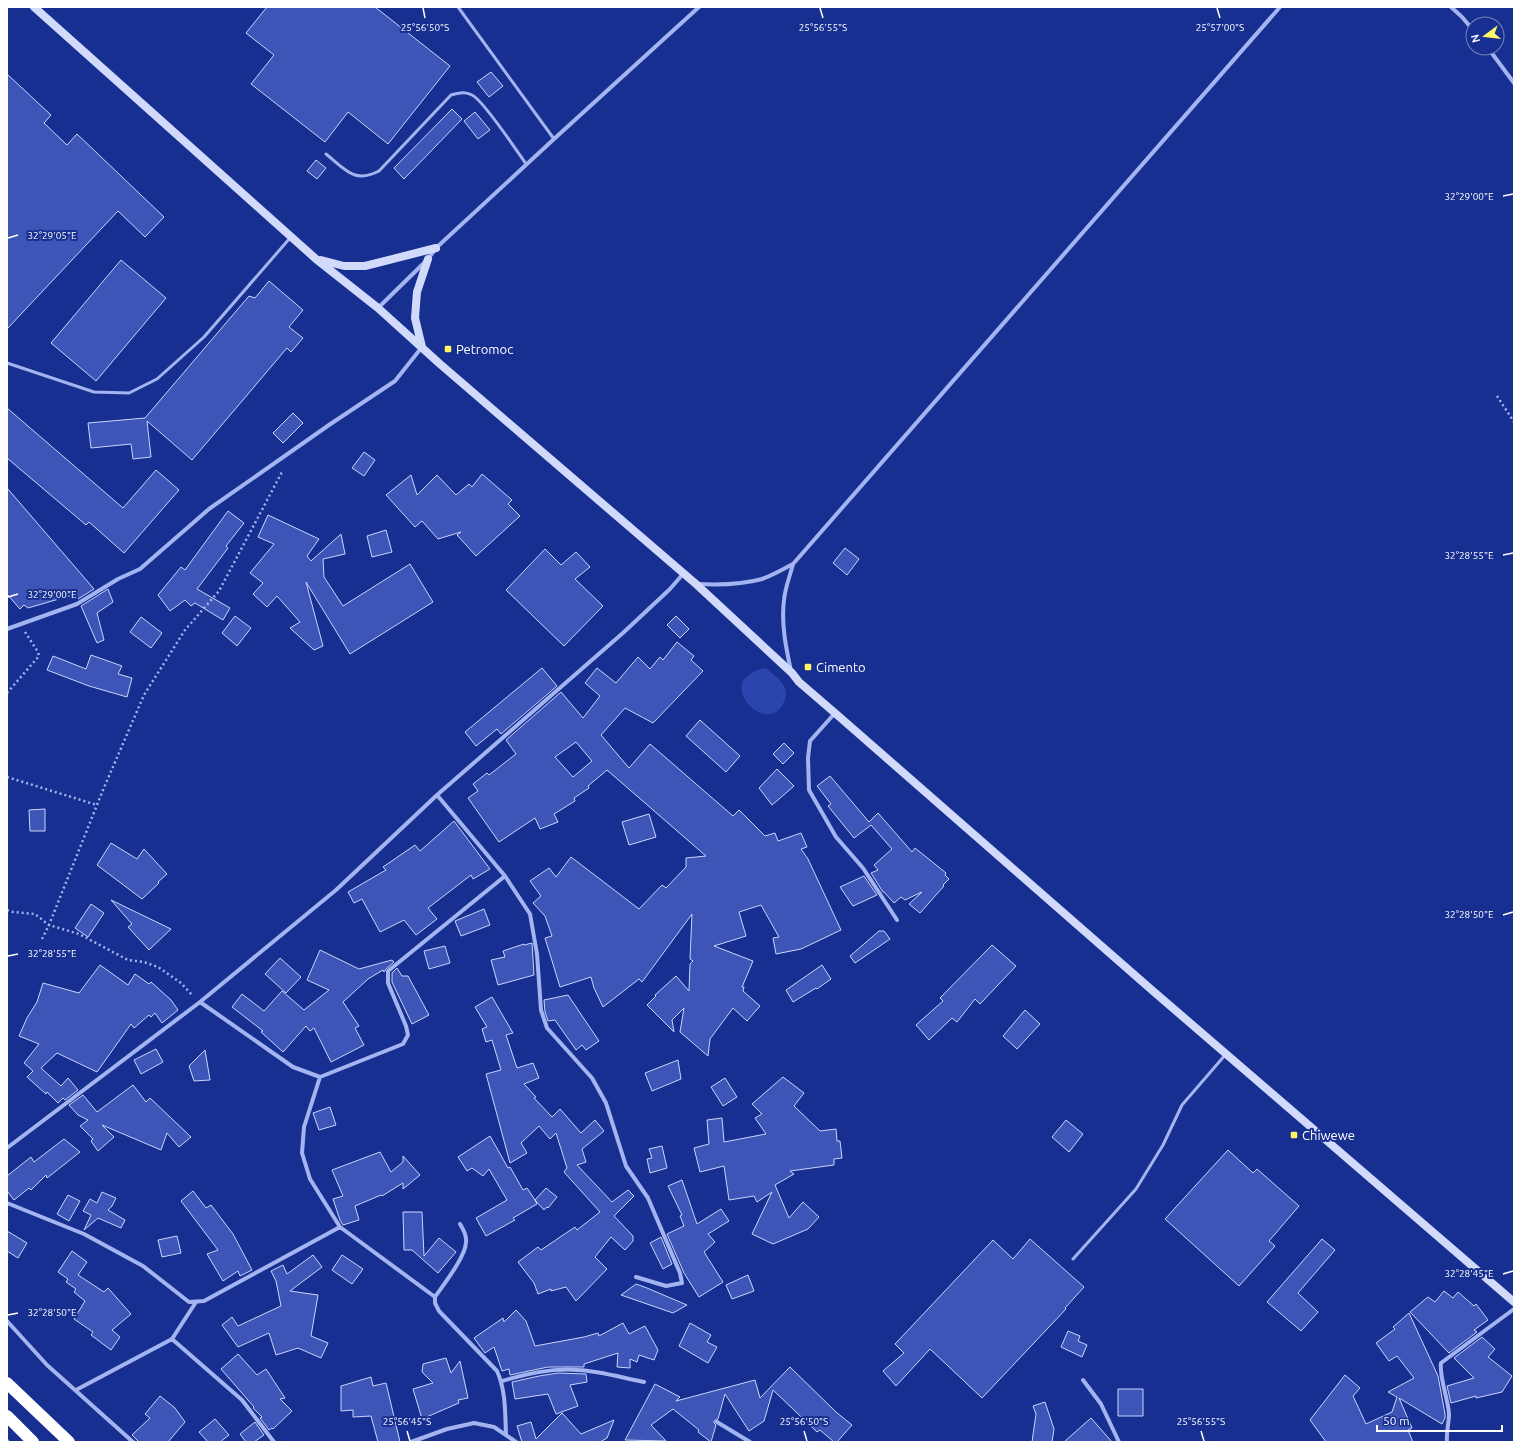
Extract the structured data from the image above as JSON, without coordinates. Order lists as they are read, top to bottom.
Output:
{
  "places": {
    "transit": ["Petromoc", "Cimento", "Chiwewe"]
  },
  "scale_bar": "50 m",
  "north": "left",
  "coordinates": [
    "25°57'00\"S",
    "25°56'50\"S",
    "25°56'55\"S",
    "32°29'00\"E",
    "32°29'05\"E",
    "32°28'55\"E",
    "32°28'50\"E",
    "32°28'45\"E",
    "25°56'45\"S"
  ]
}
